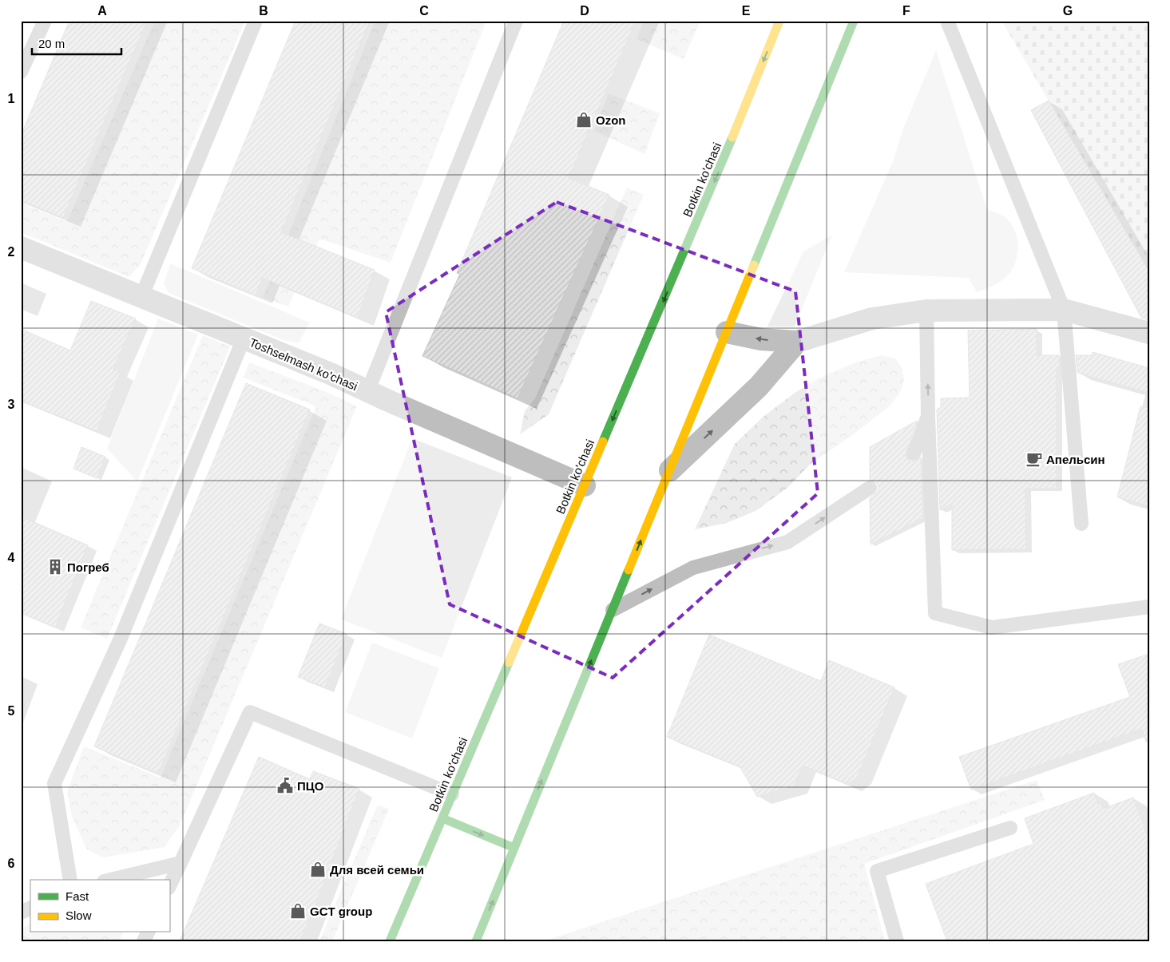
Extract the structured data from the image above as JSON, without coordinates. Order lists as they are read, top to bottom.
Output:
{
  "streets": {
    "main road": ["Botkin ko'chasi"],
    "street": ["Toshselmash ko'chasi"]
  },
  "crossings": [
    ["Botkin ko'chasi", "Toshselmash ko'chasi"]
  ],
  "places": {
    "shop": ["Ozon", "Для всей семьи", "GCT group"],
    "cafe": ["Апельсин"],
    "building": ["Погреб"],
    "public building": ["ПЦО"]
  },
  "legend": ["Fast", "Slow"],
  "scale_bar": "20 m",
  "grid": {
    "columns": [
      "A",
      "B",
      "C",
      "D",
      "E",
      "F",
      "G"
    ],
    "rows": [
      "1",
      "2",
      "3",
      "4",
      "5",
      "6"
    ]
  }
}
